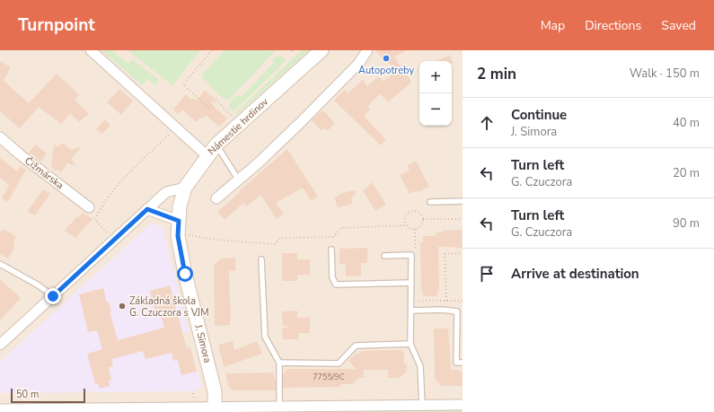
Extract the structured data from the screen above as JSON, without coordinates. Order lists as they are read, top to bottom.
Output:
{
  "streets": {
    "main road": ["Námestie hrdinov", "J. Simora"],
    "street": ["Čižmárska"]
  },
  "crossings": [
    ["Námestie hrdinov", "J. Simora"]
  ],
  "places": ["Autopotreby", "Základná škola G. Czuczora s VJM"],
  "house_numbers": ["7755/9C"],
  "scale_bar": "50 m",
  "page": {
    "header": "Turnpoint",
    "nav": ["Map", "Directions", "Saved"],
    "heading": ["2 min", "Walk · 150 m"],
    "map_buttons": ["+", "−"],
    "list": [
      ["Continue", "J. Simora", "40 m"],
      ["Turn left", "G. Czuczora", "20 m"],
      ["Turn left", "G. Czuczora", "90 m"],
      "Arrive at destination"
    ],
    "scale": "50 m"
  }
}
